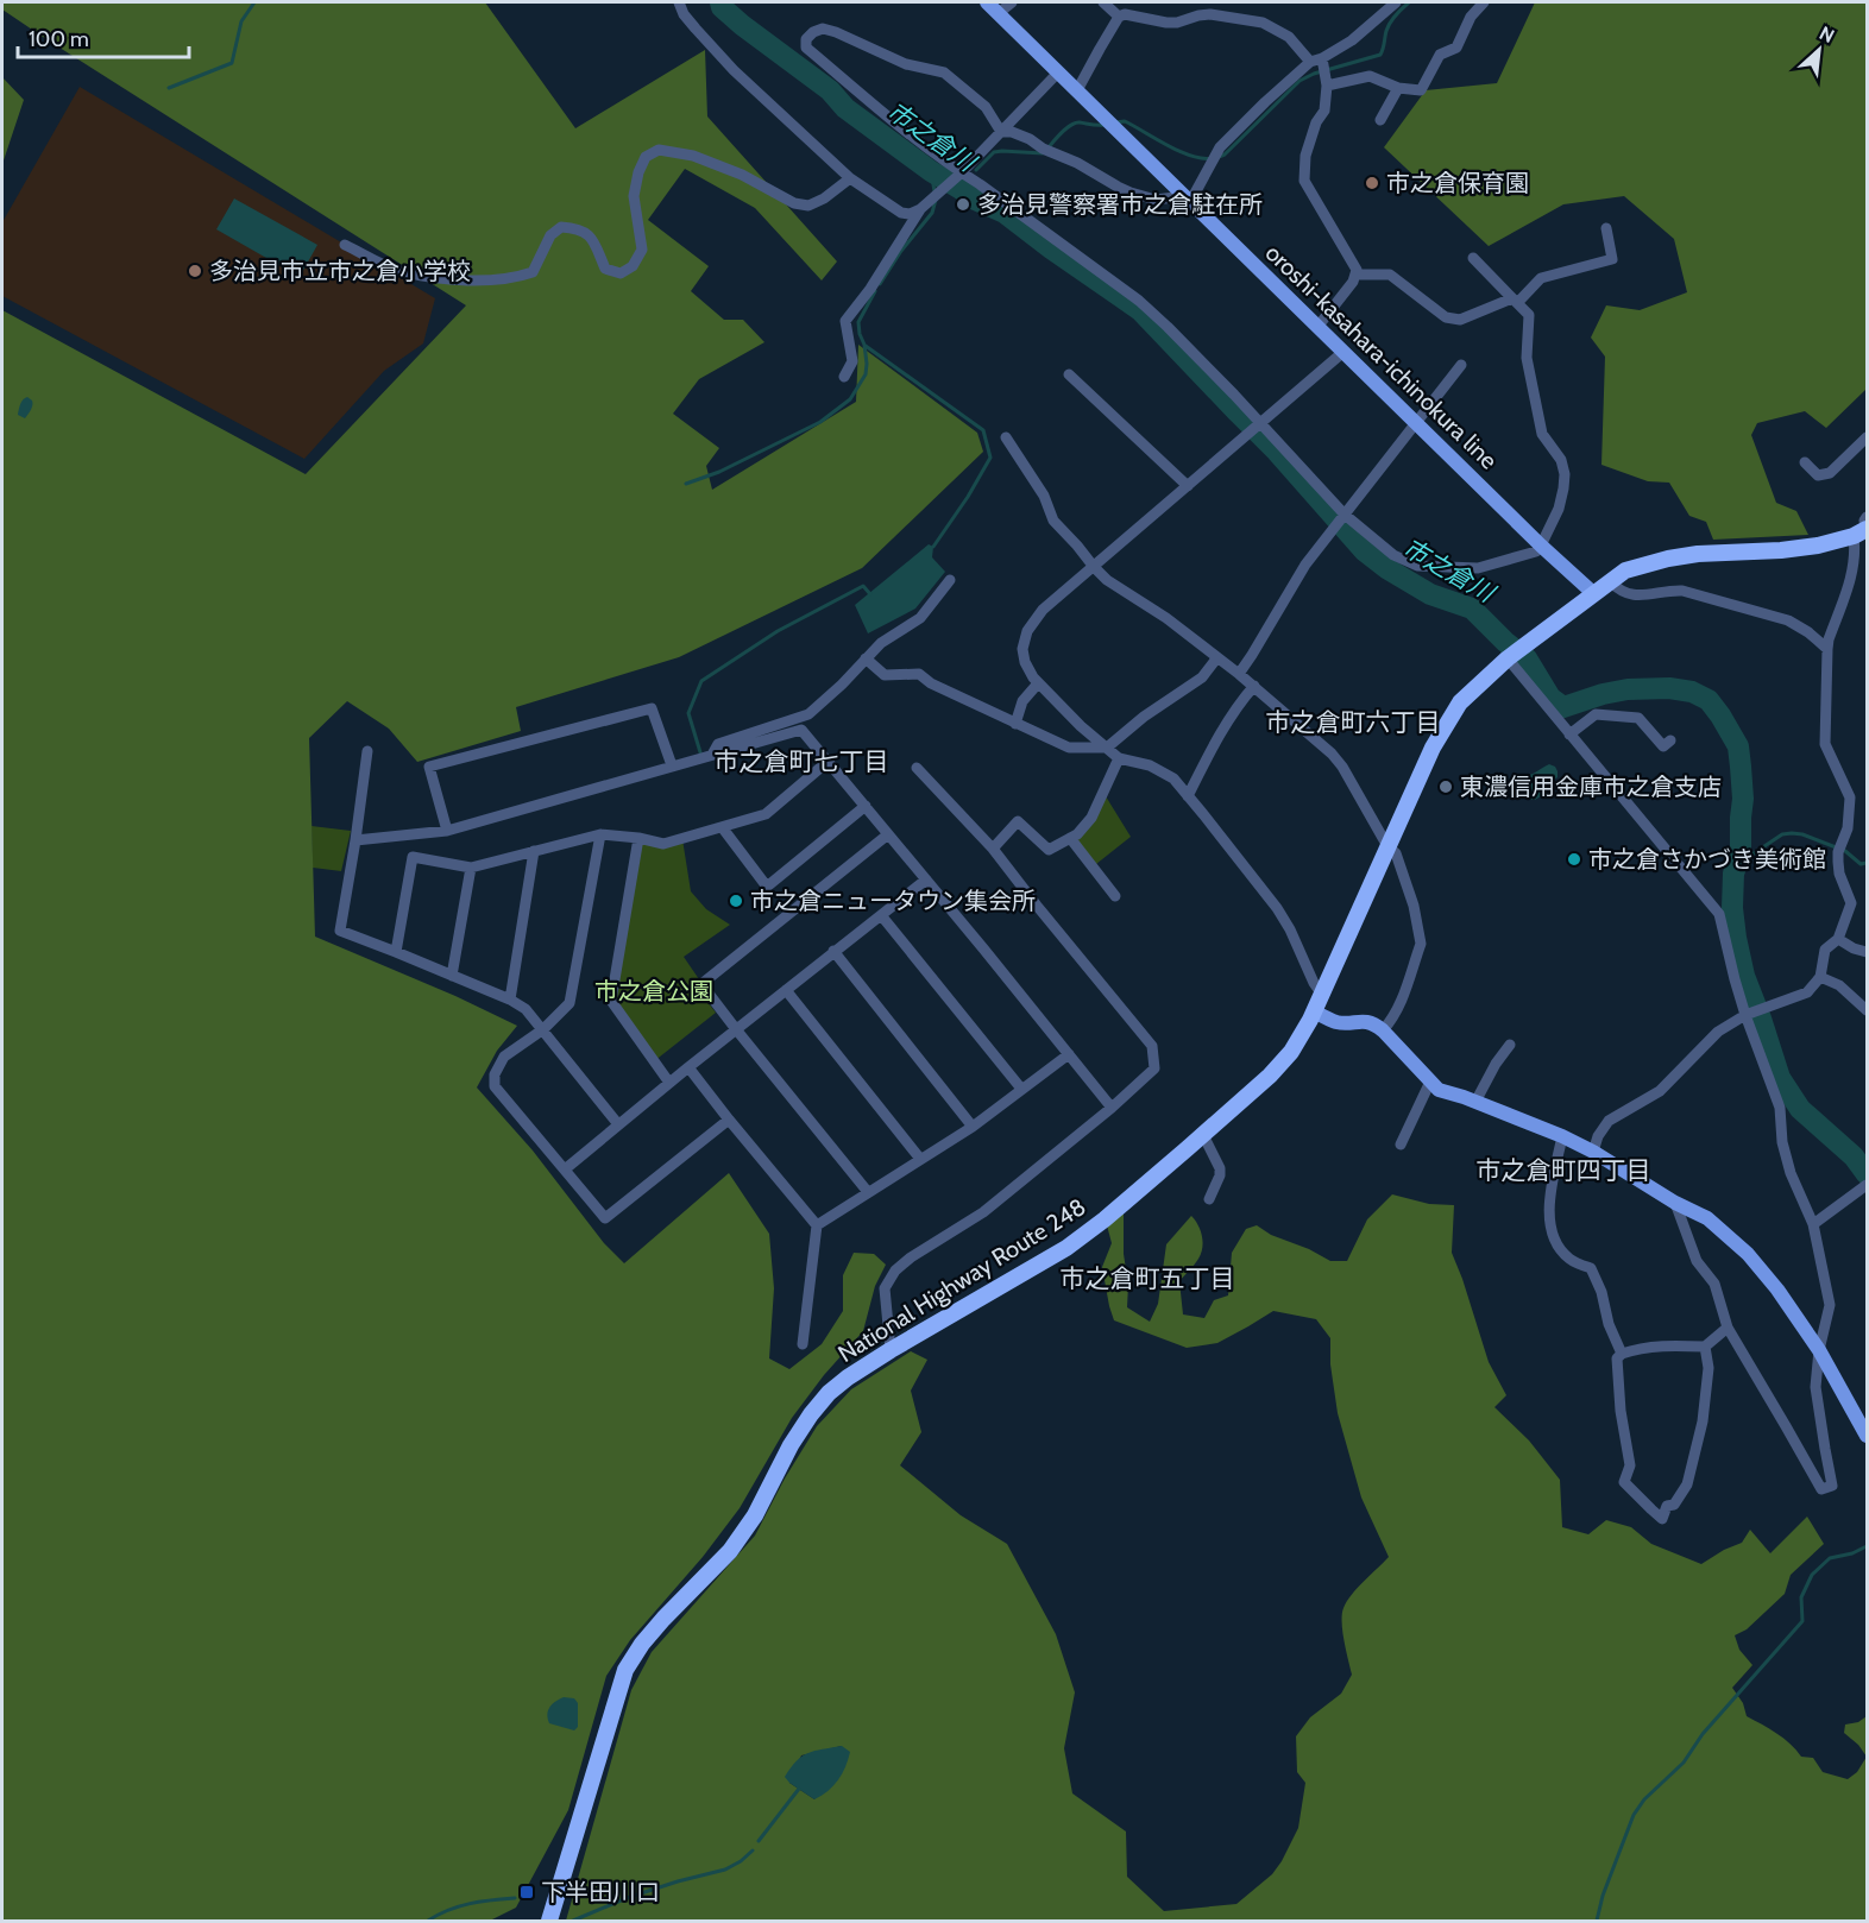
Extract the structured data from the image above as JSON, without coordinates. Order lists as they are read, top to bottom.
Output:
{
  "streets": {
    "highway": ["National Highway Route 248"],
    "main road": ["oroshi-kasahara-ichinokura line"]
  },
  "crossings": [
    ["oroshi-kasahara-ichinokura line", "National Highway Route 248"]
  ],
  "districts": [
    "市之倉町六丁目",
    "市之倉町七丁目",
    "市之倉町四丁目",
    "市之倉町五丁目"
  ],
  "water": ["市之倉川"],
  "parks": ["市之倉公園"],
  "places": {
    "other": [
      "市之倉保育園",
      "多治見警察署市之倉駐在所",
      "多治見市立市之倉小学校",
      "東濃信用金庫市之倉支店",
      "市之倉さかづき美術館",
      "市之倉ニュータウン集会所"
    ],
    "transit": ["下半田川口"]
  },
  "scale_bar": "100 m",
  "north": "top right"
}
